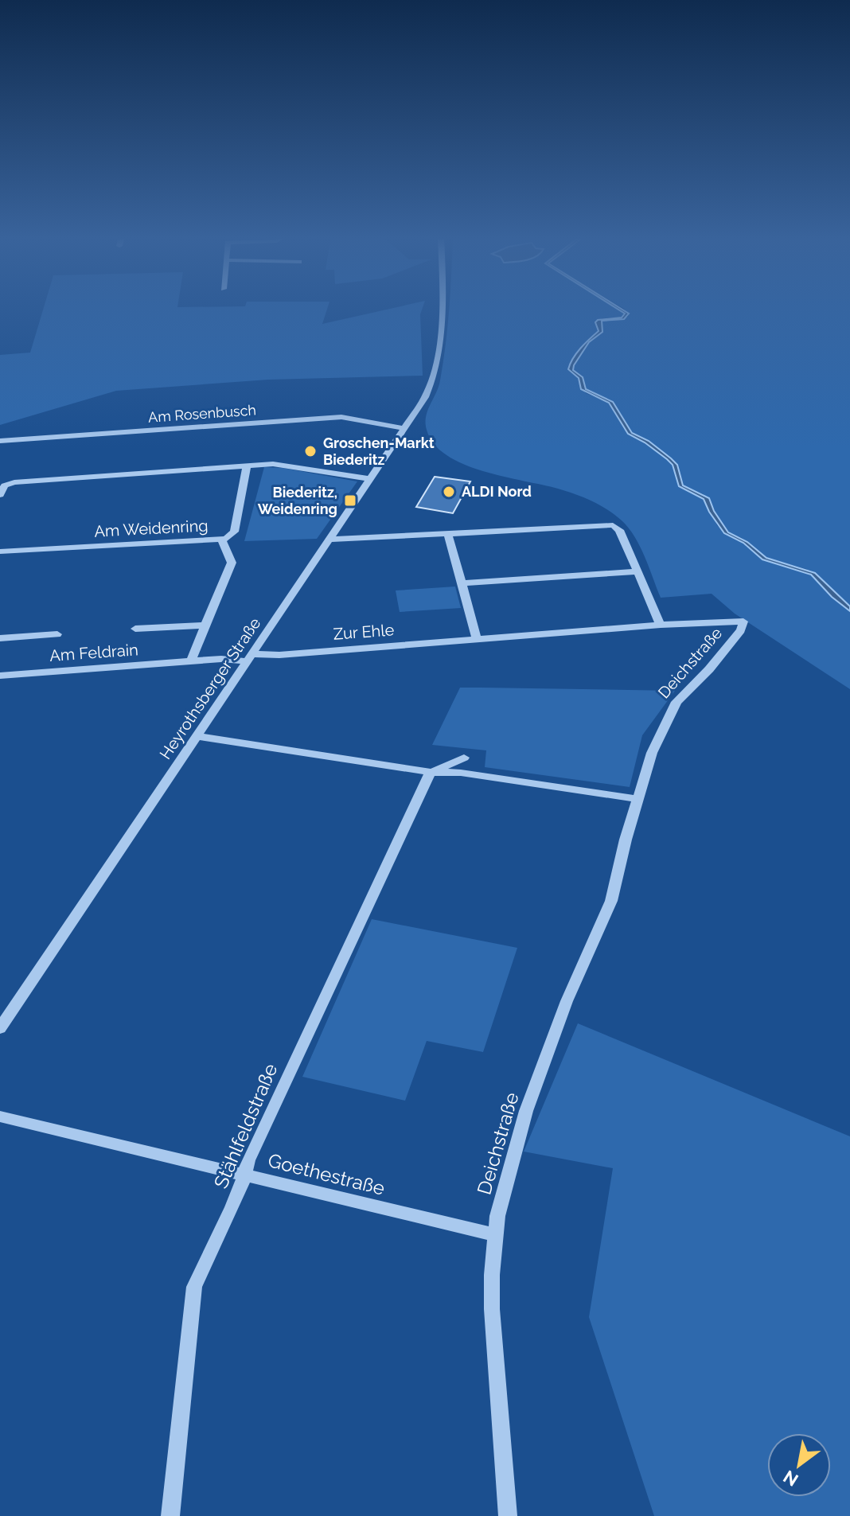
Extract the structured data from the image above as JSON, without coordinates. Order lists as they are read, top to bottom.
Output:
{
  "streets": {
    "street": [
      "Am Rosenbusch",
      "Am Weidenring",
      "Zur Ehle",
      "Am Feldrain",
      "Deichstraße",
      "Heyrothsberger Straße",
      "Stählfeldstraße",
      "Goethestraße"
    ]
  },
  "crossings": [
    ["Am Rosenbusch", "Heyrothsberger Straße"],
    ["Zur Ehle", "Am Feldrain"],
    ["Zur Ehle", "Deichstraße"],
    ["Zur Ehle", "Heyrothsberger Straße"],
    ["Am Feldrain", "Heyrothsberger Straße"],
    ["Deichstraße", "Goethestraße"],
    ["Stählfeldstraße", "Goethestraße"]
  ],
  "places": {
    "other": ["Groschen-Markt Biederitz", "ALDI Nord"],
    "transit": ["Biederitz, Weidenring"]
  },
  "north": "bottom left"
}
